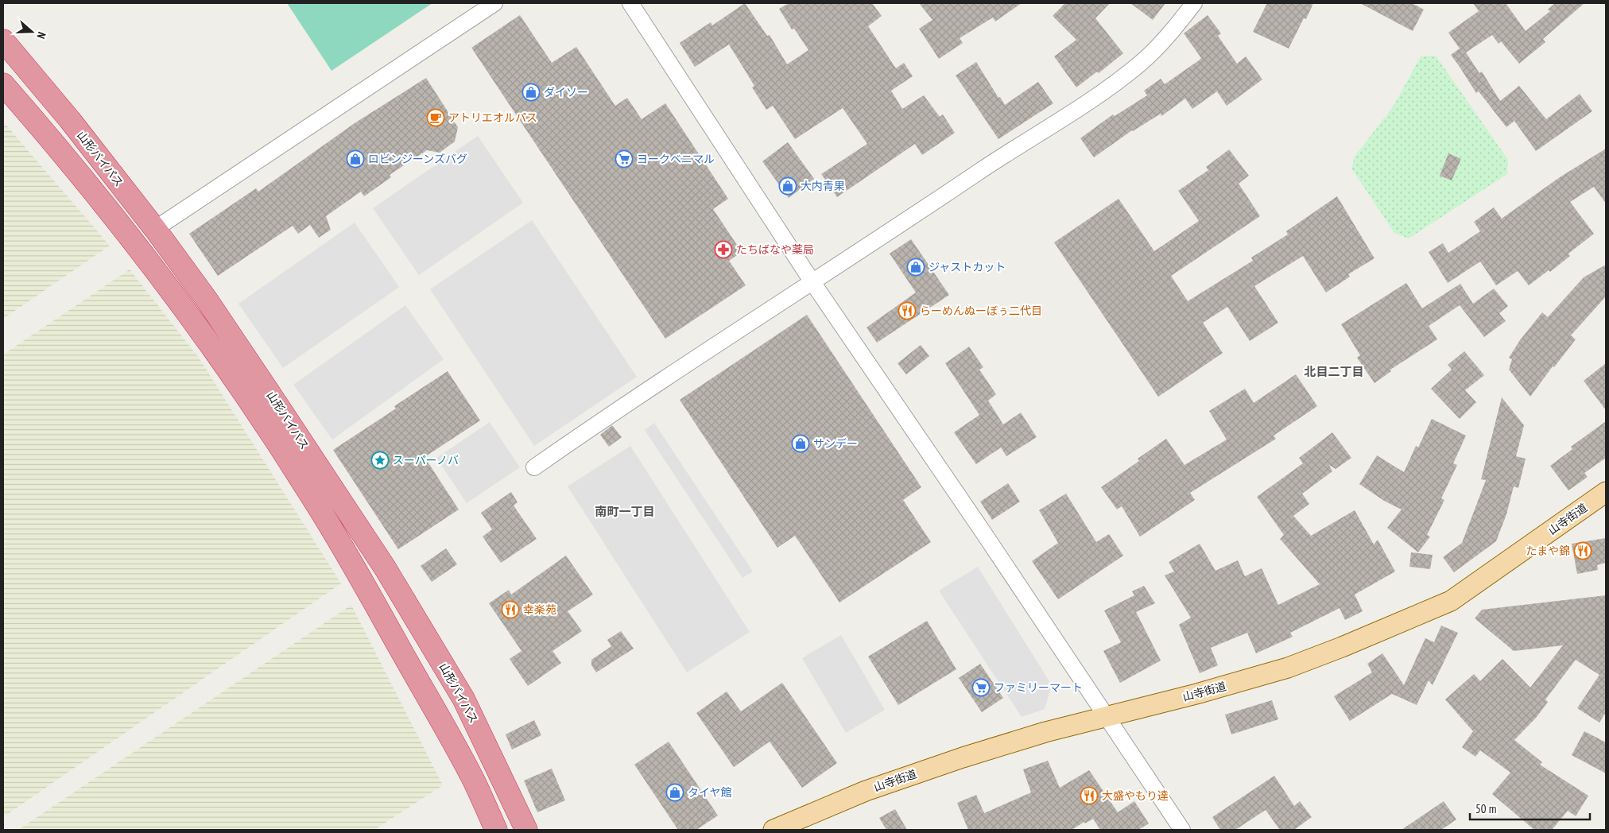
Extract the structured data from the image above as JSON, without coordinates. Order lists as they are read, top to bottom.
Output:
{
  "streets": {
    "highway": ["山形バイパス"],
    "main road": ["山寺街道"]
  },
  "districts": ["北目二丁目", "南町一丁目"],
  "places": {
    "shop": [
      "ダイソー",
      "ロビンジーンズバグ",
      "大内青果",
      "ジャストカット",
      "サンデー",
      "タイヤ館"
    ],
    "cafe": ["アトリエオルパス"],
    "supermarket": ["ヨークベニマル", "ファミリーマート"],
    "pharmacy": ["たちばなや薬局"],
    "restaurant": [
      "らーめんぬーぼぅ二代目",
      "たまや錦",
      "幸楽苑",
      "大盛やもり達"
    ],
    "place": ["スーパーノバ"]
  },
  "scale_bar": "50 m",
  "north": "right"
}
